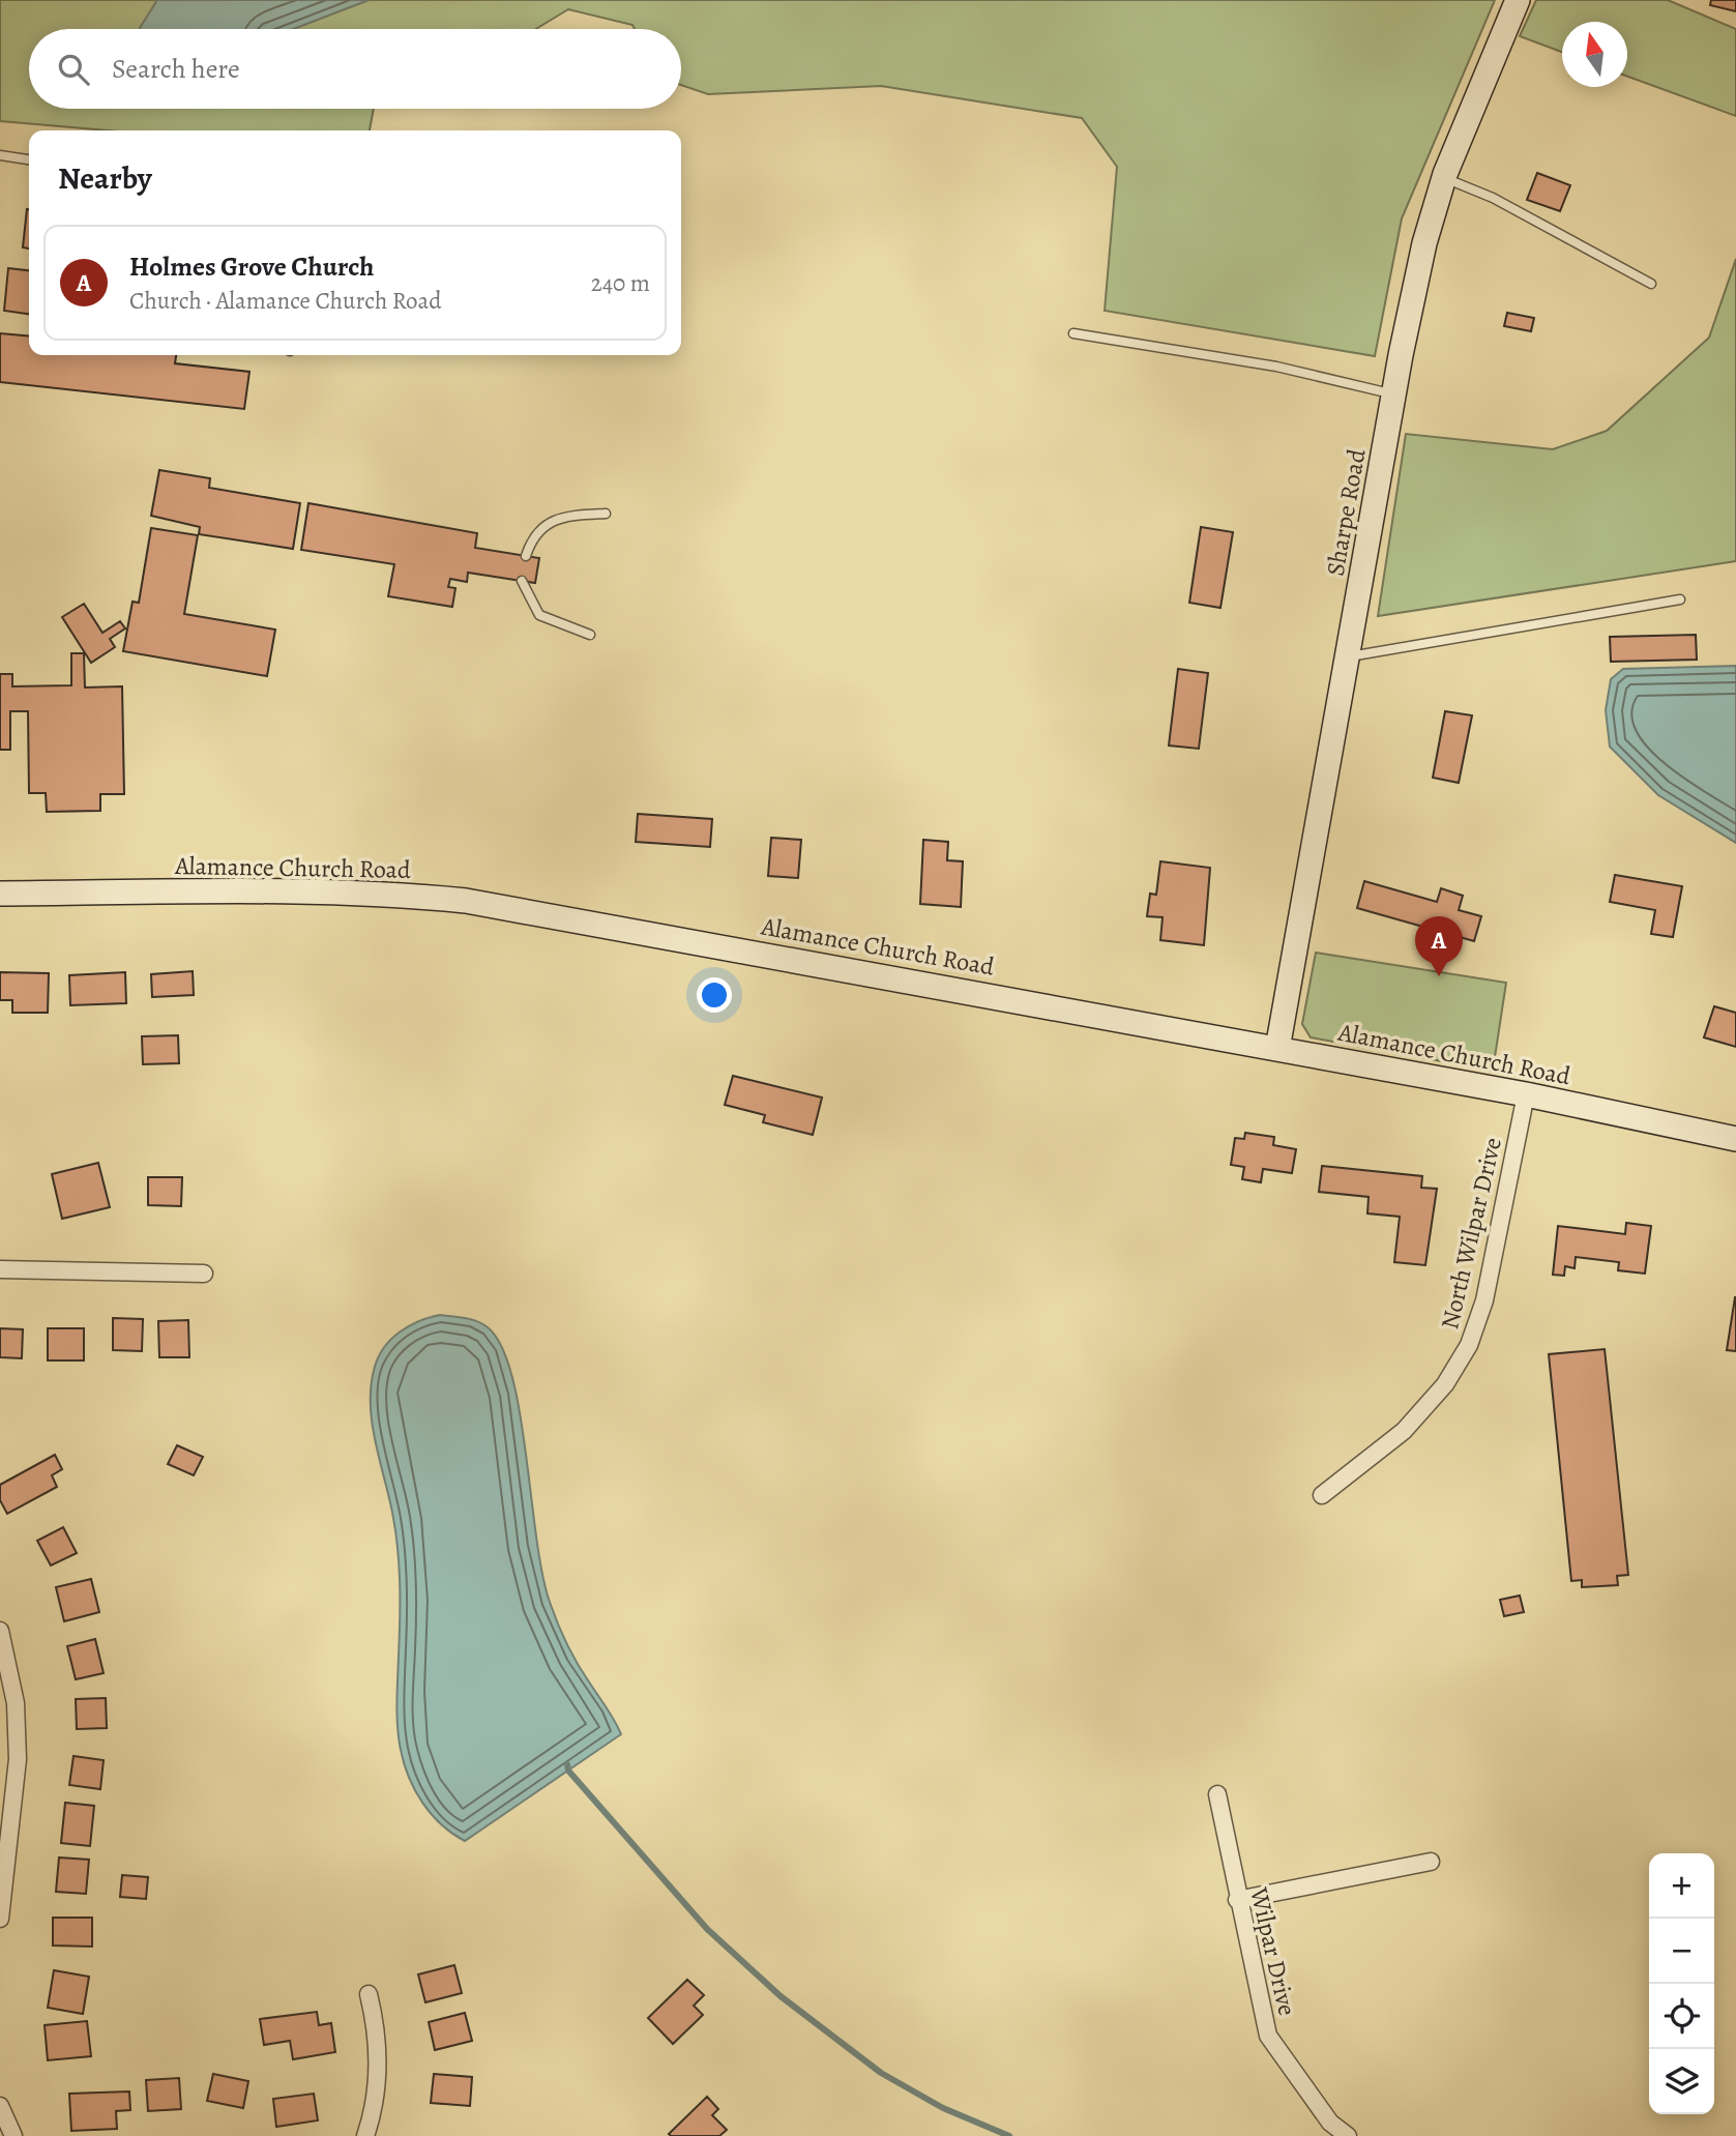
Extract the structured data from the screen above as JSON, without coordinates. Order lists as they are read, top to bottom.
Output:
{
  "streets": {
    "main road": ["Sharpe Road", "Alamance Church Road"],
    "street": ["North Wilpar Drive", "Wilpar Drive"]
  },
  "crossings": [
    ["Sharpe Road", "Alamance Church Road"],
    ["Alamance Church Road", "North Wilpar Drive"]
  ],
  "north": "top",
  "page": {
    "search": "Search here",
    "heading": "Nearby",
    "list": [
      {
        "mark": "A",
        "name": "Holmes Grove Church",
        "note": "Church · Alamance Church Road",
        "value": "240 m"
      }
    ],
    "pins": "A",
    "map_buttons": ["+", "−"]
  }
}
